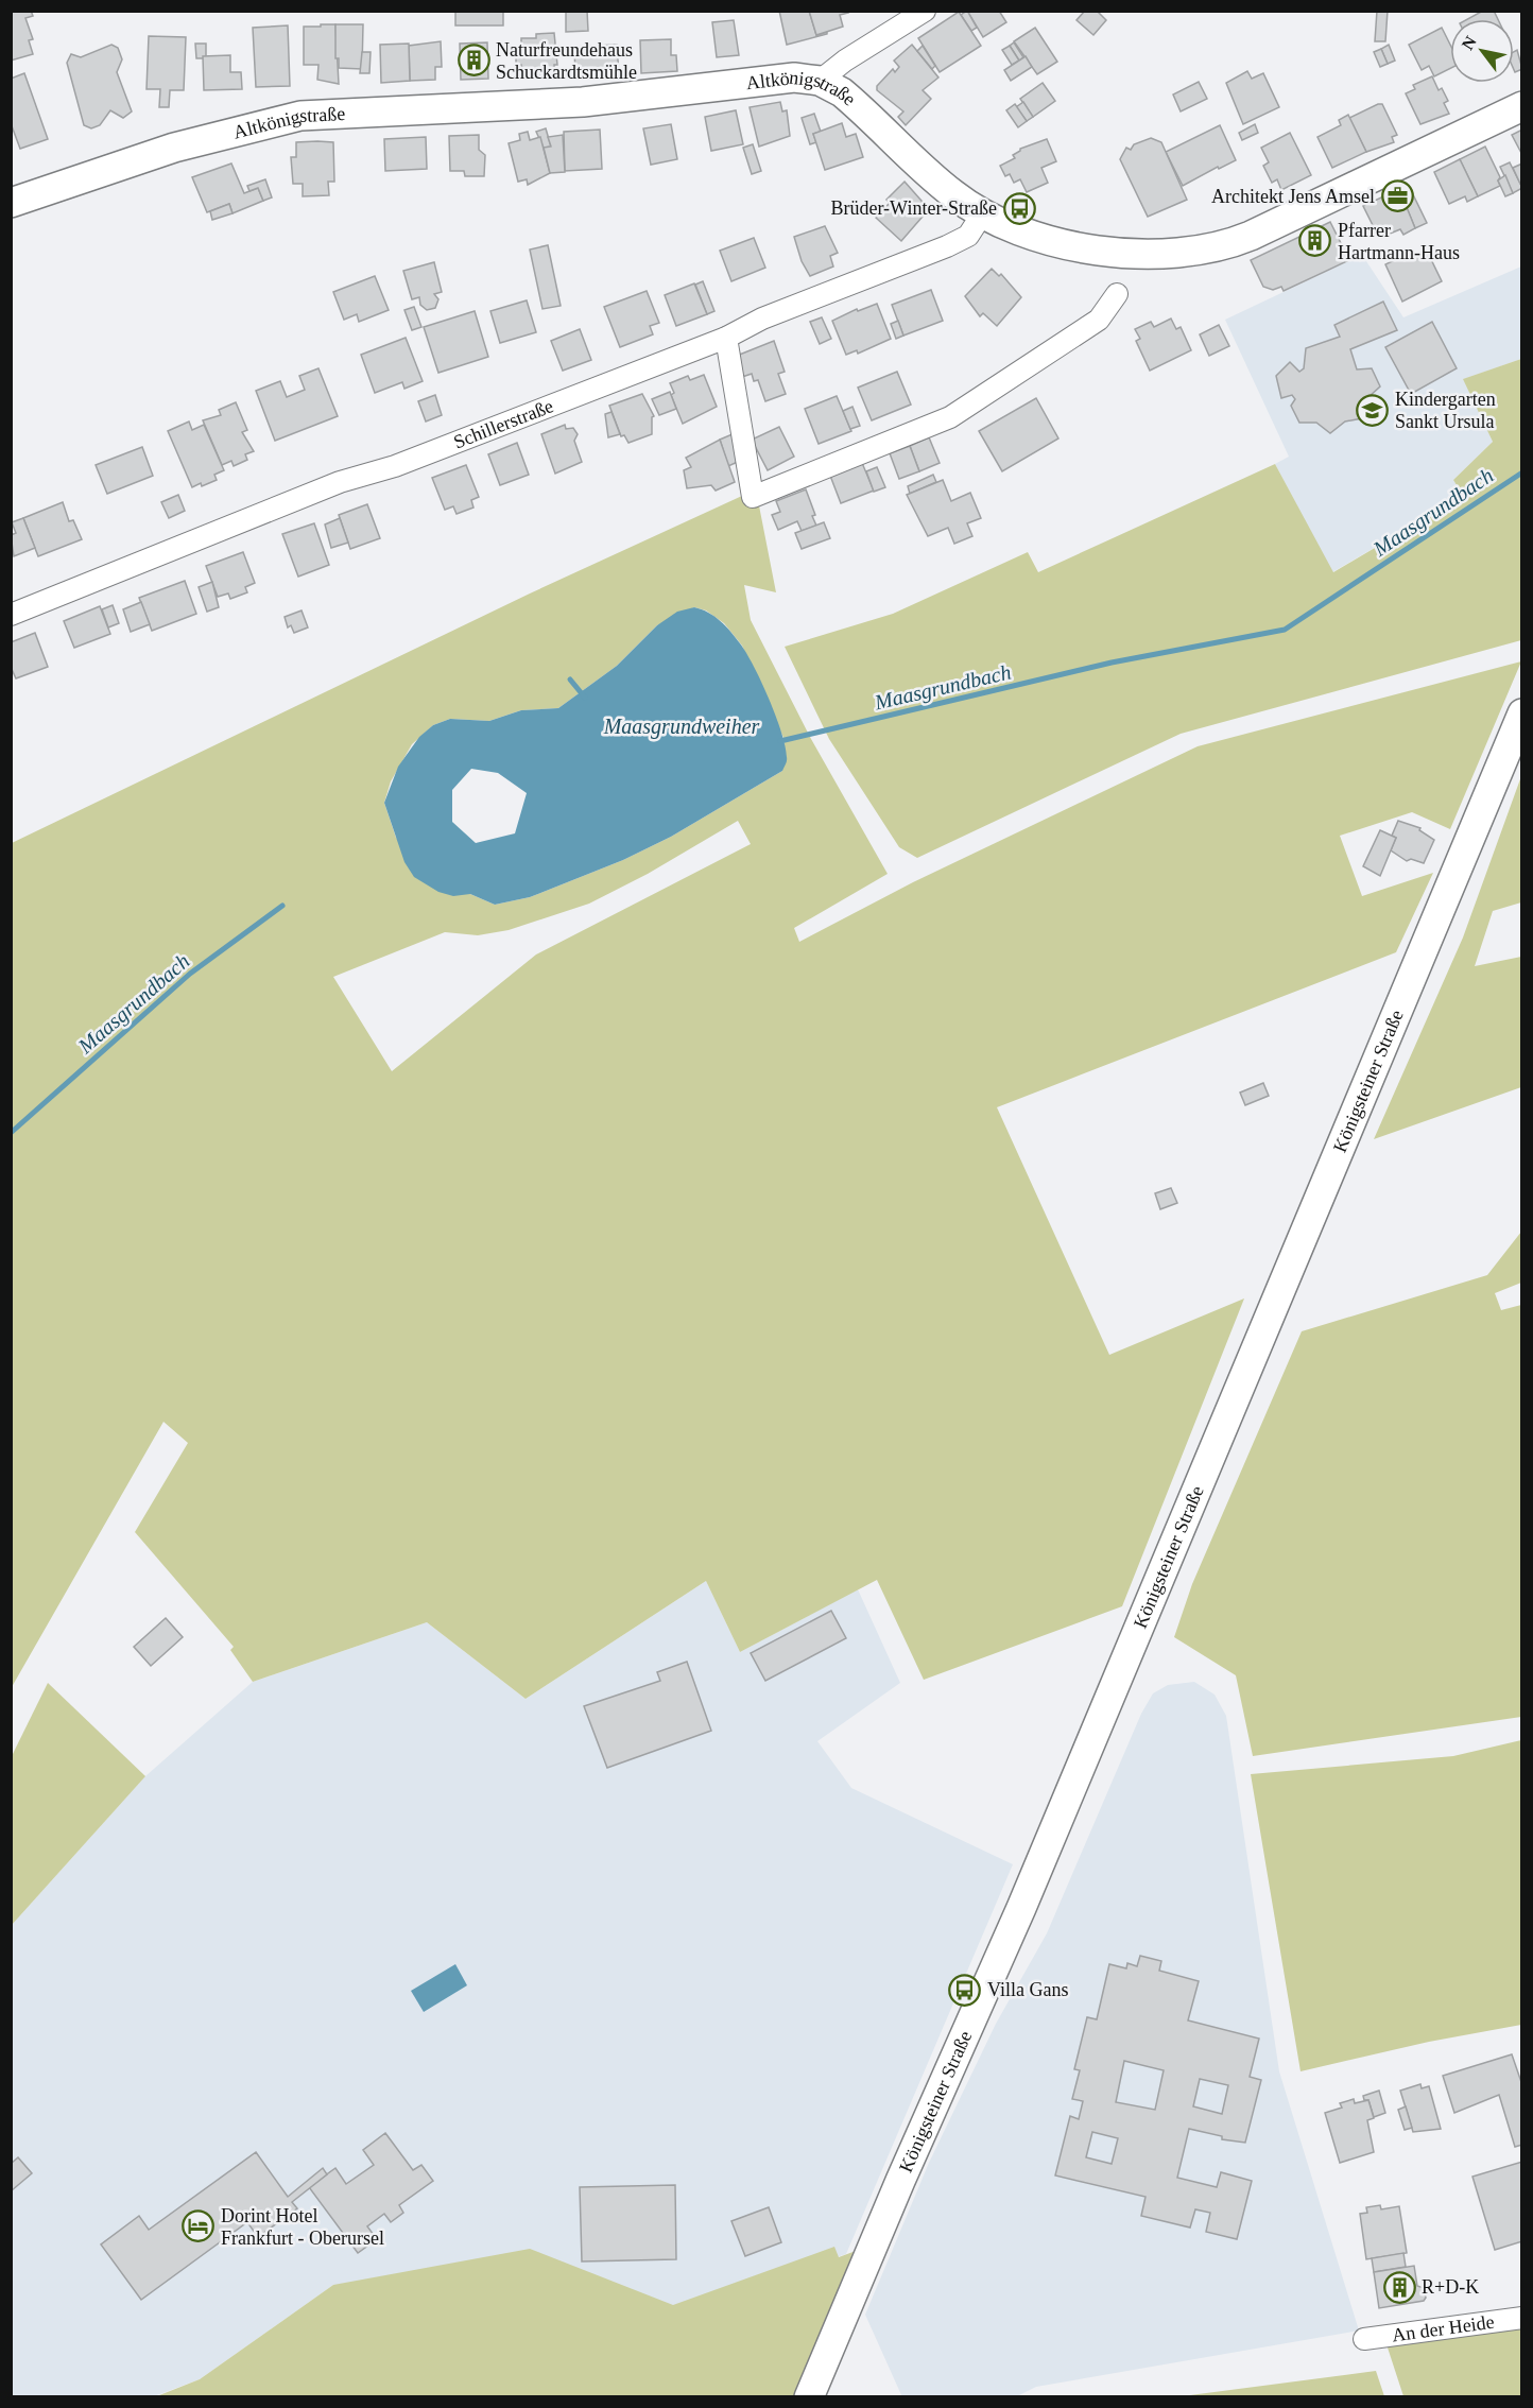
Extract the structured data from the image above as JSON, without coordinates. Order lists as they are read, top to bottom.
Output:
{
  "streets": {
    "main road": ["Altkönigstraße", "Königsteiner Straße"],
    "street": ["Schillerstraße", "An der Heide"]
  },
  "crossings": [
    ["Altkönigstraße", "Schillerstraße"]
  ],
  "water": ["Maasgrundbach", "Maasgrundweiher"],
  "places": {
    "building": ["Naturfreundehaus Schuckardtsmühle", "Pfarrer Hartmann-Haus", "R+D-K"],
    "office": ["Architekt Jens Amsel"],
    "bus stop": ["Brüder-Winter-Straße", "Villa Gans"],
    "school or university": ["Kindergarten Sankt Ursula"],
    "hotel": ["Dorint Hotel Frankfurt - Oberursel"]
  },
  "north": "top left"
}
